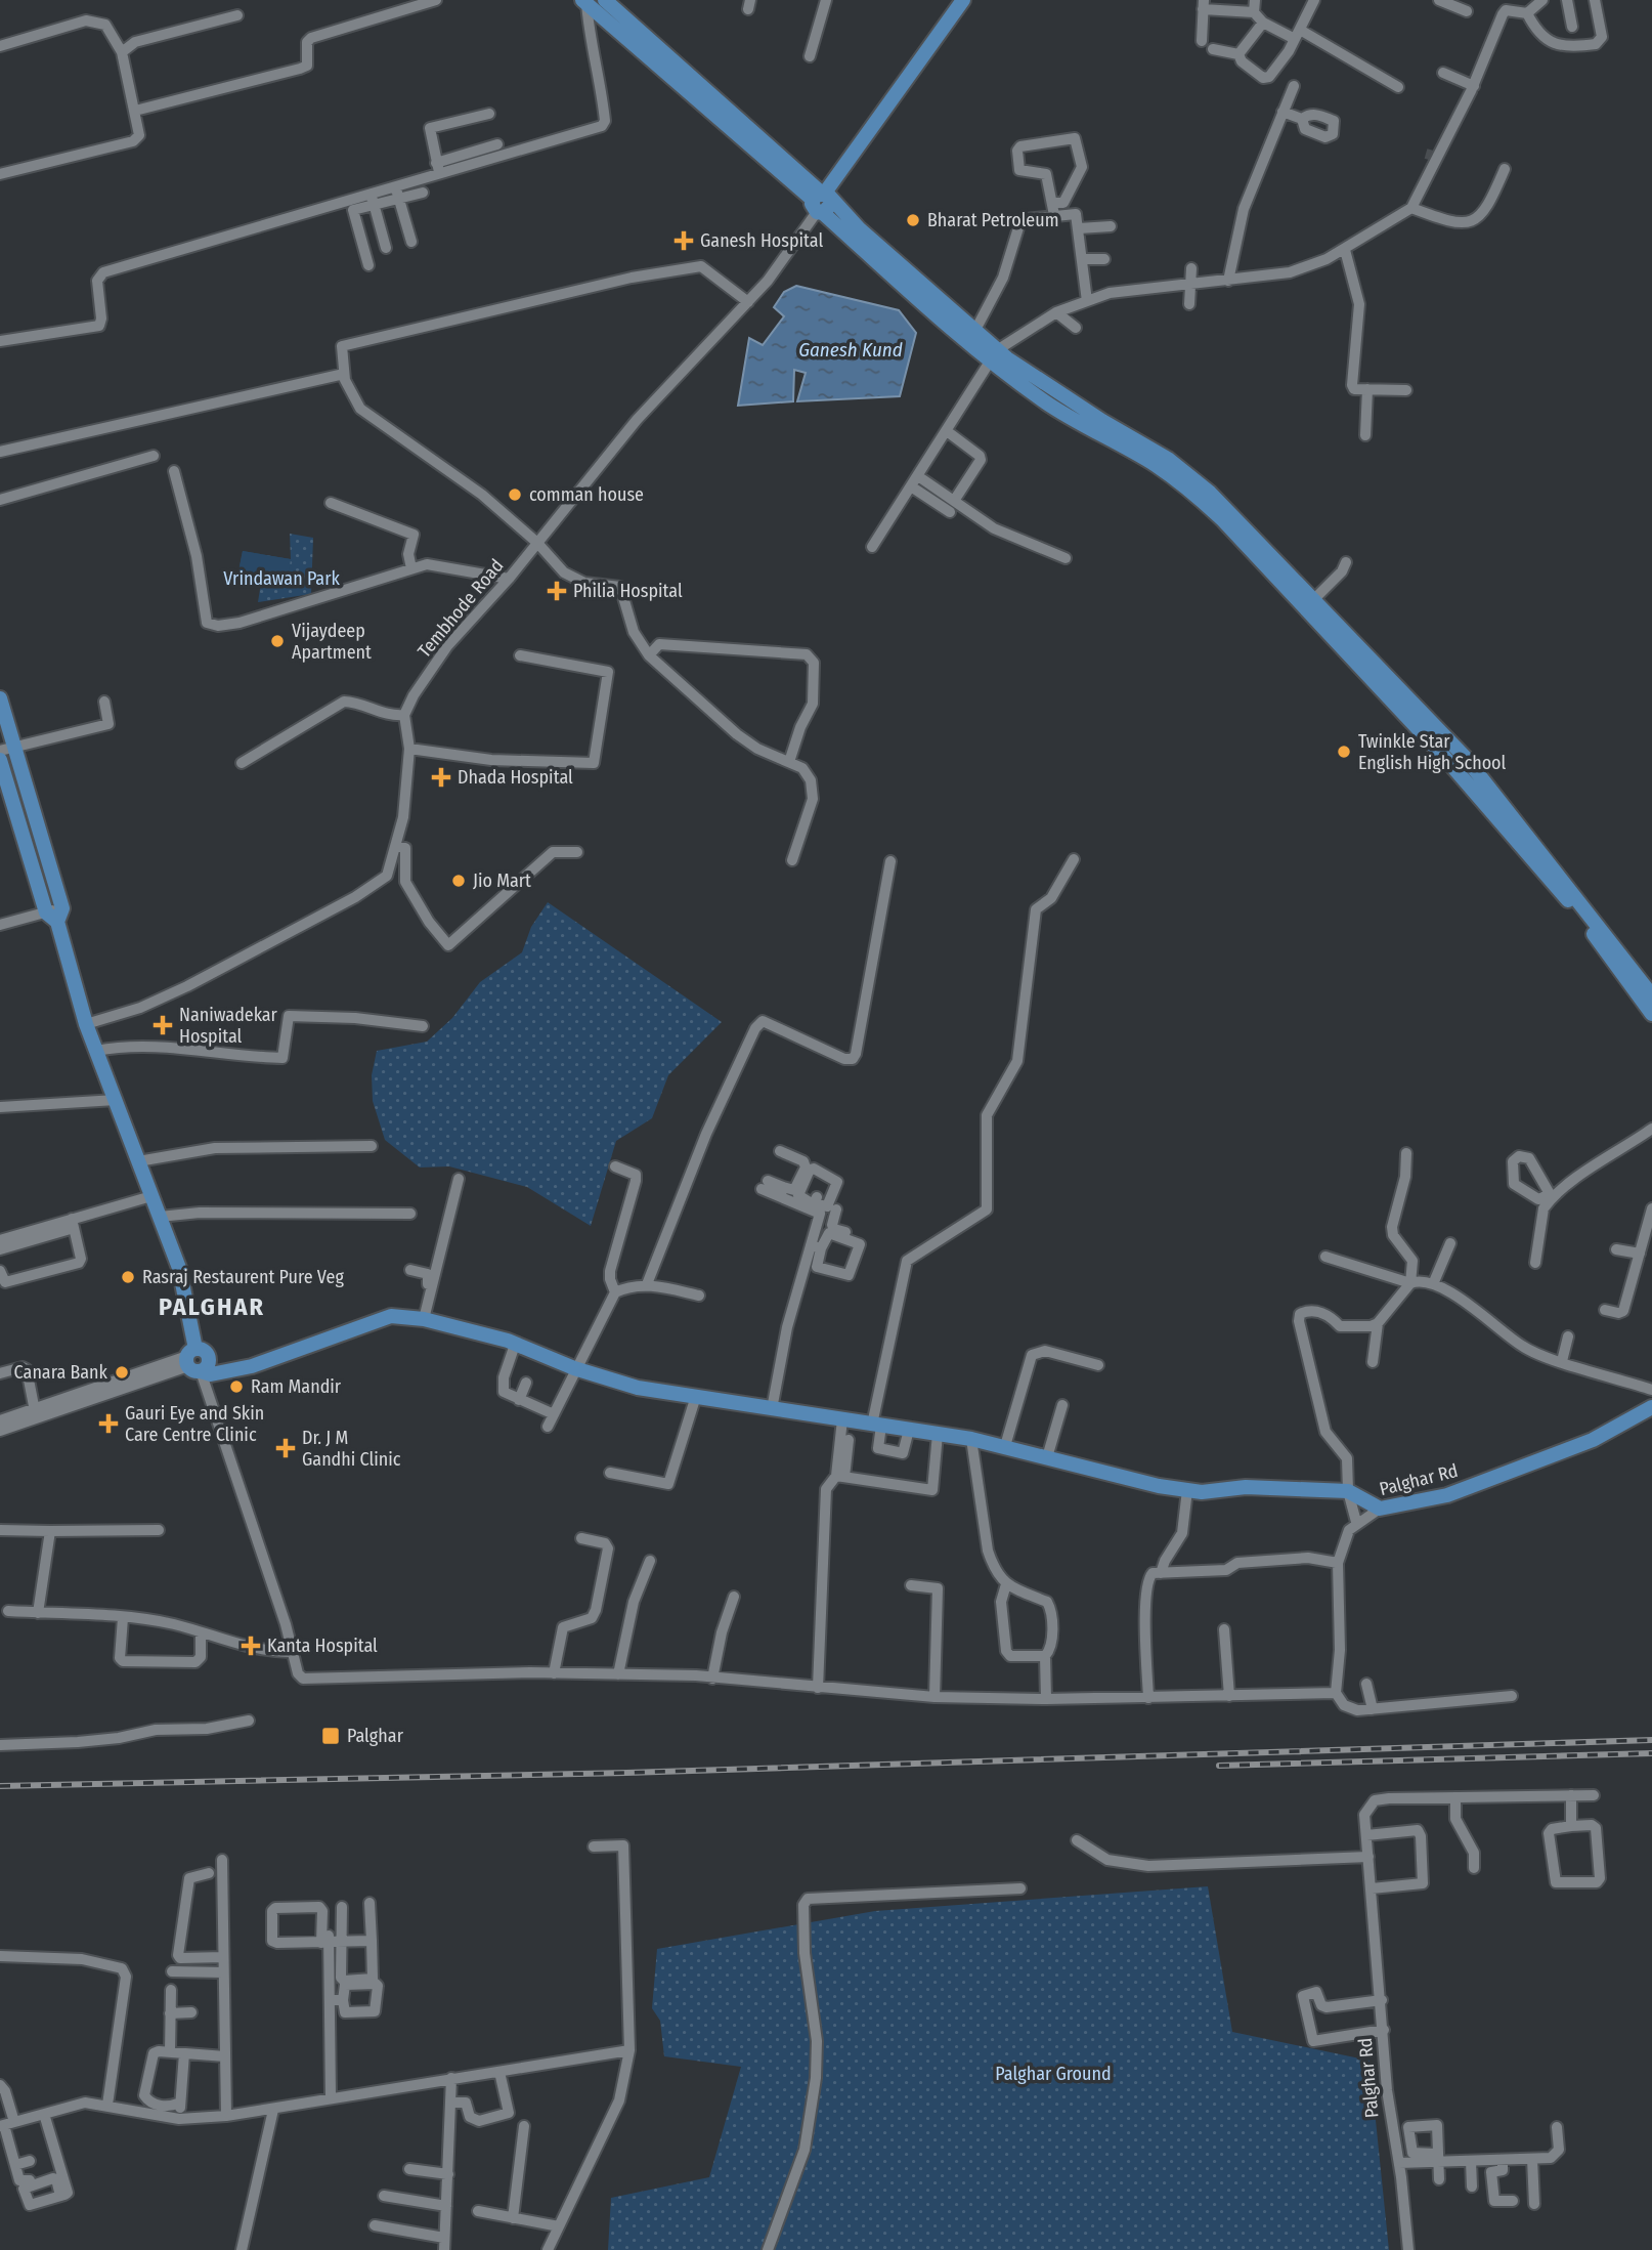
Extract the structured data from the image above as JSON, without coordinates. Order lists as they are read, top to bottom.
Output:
{
  "streets": {
    "main road": ["Palghar Rd"],
    "street": ["Tembhode Road"]
  },
  "districts": ["PALGHAR"],
  "water": ["Ganesh Kund"],
  "parks": ["Vrindawan Park", "Palghar Ground"],
  "places": {
    "other": [
      "Bharat Petroleum",
      "comman house",
      "Vijaydeep Apartment",
      "Twinkle Star English High School",
      "Jio Mart",
      "Rasraj Restaurent Pure Veg",
      "Canara Bank",
      "Ram Mandir"
    ],
    "health": [
      "Ganesh Hospital",
      "Philia Hospital",
      "Dhada Hospital",
      "Naniwadekar Hospital",
      "Gauri Eye and Skin Care Centre Clinic",
      "Dr. J M Gandhi Clinic",
      "Kanta Hospital"
    ],
    "transit": ["Palghar"]
  }
}
